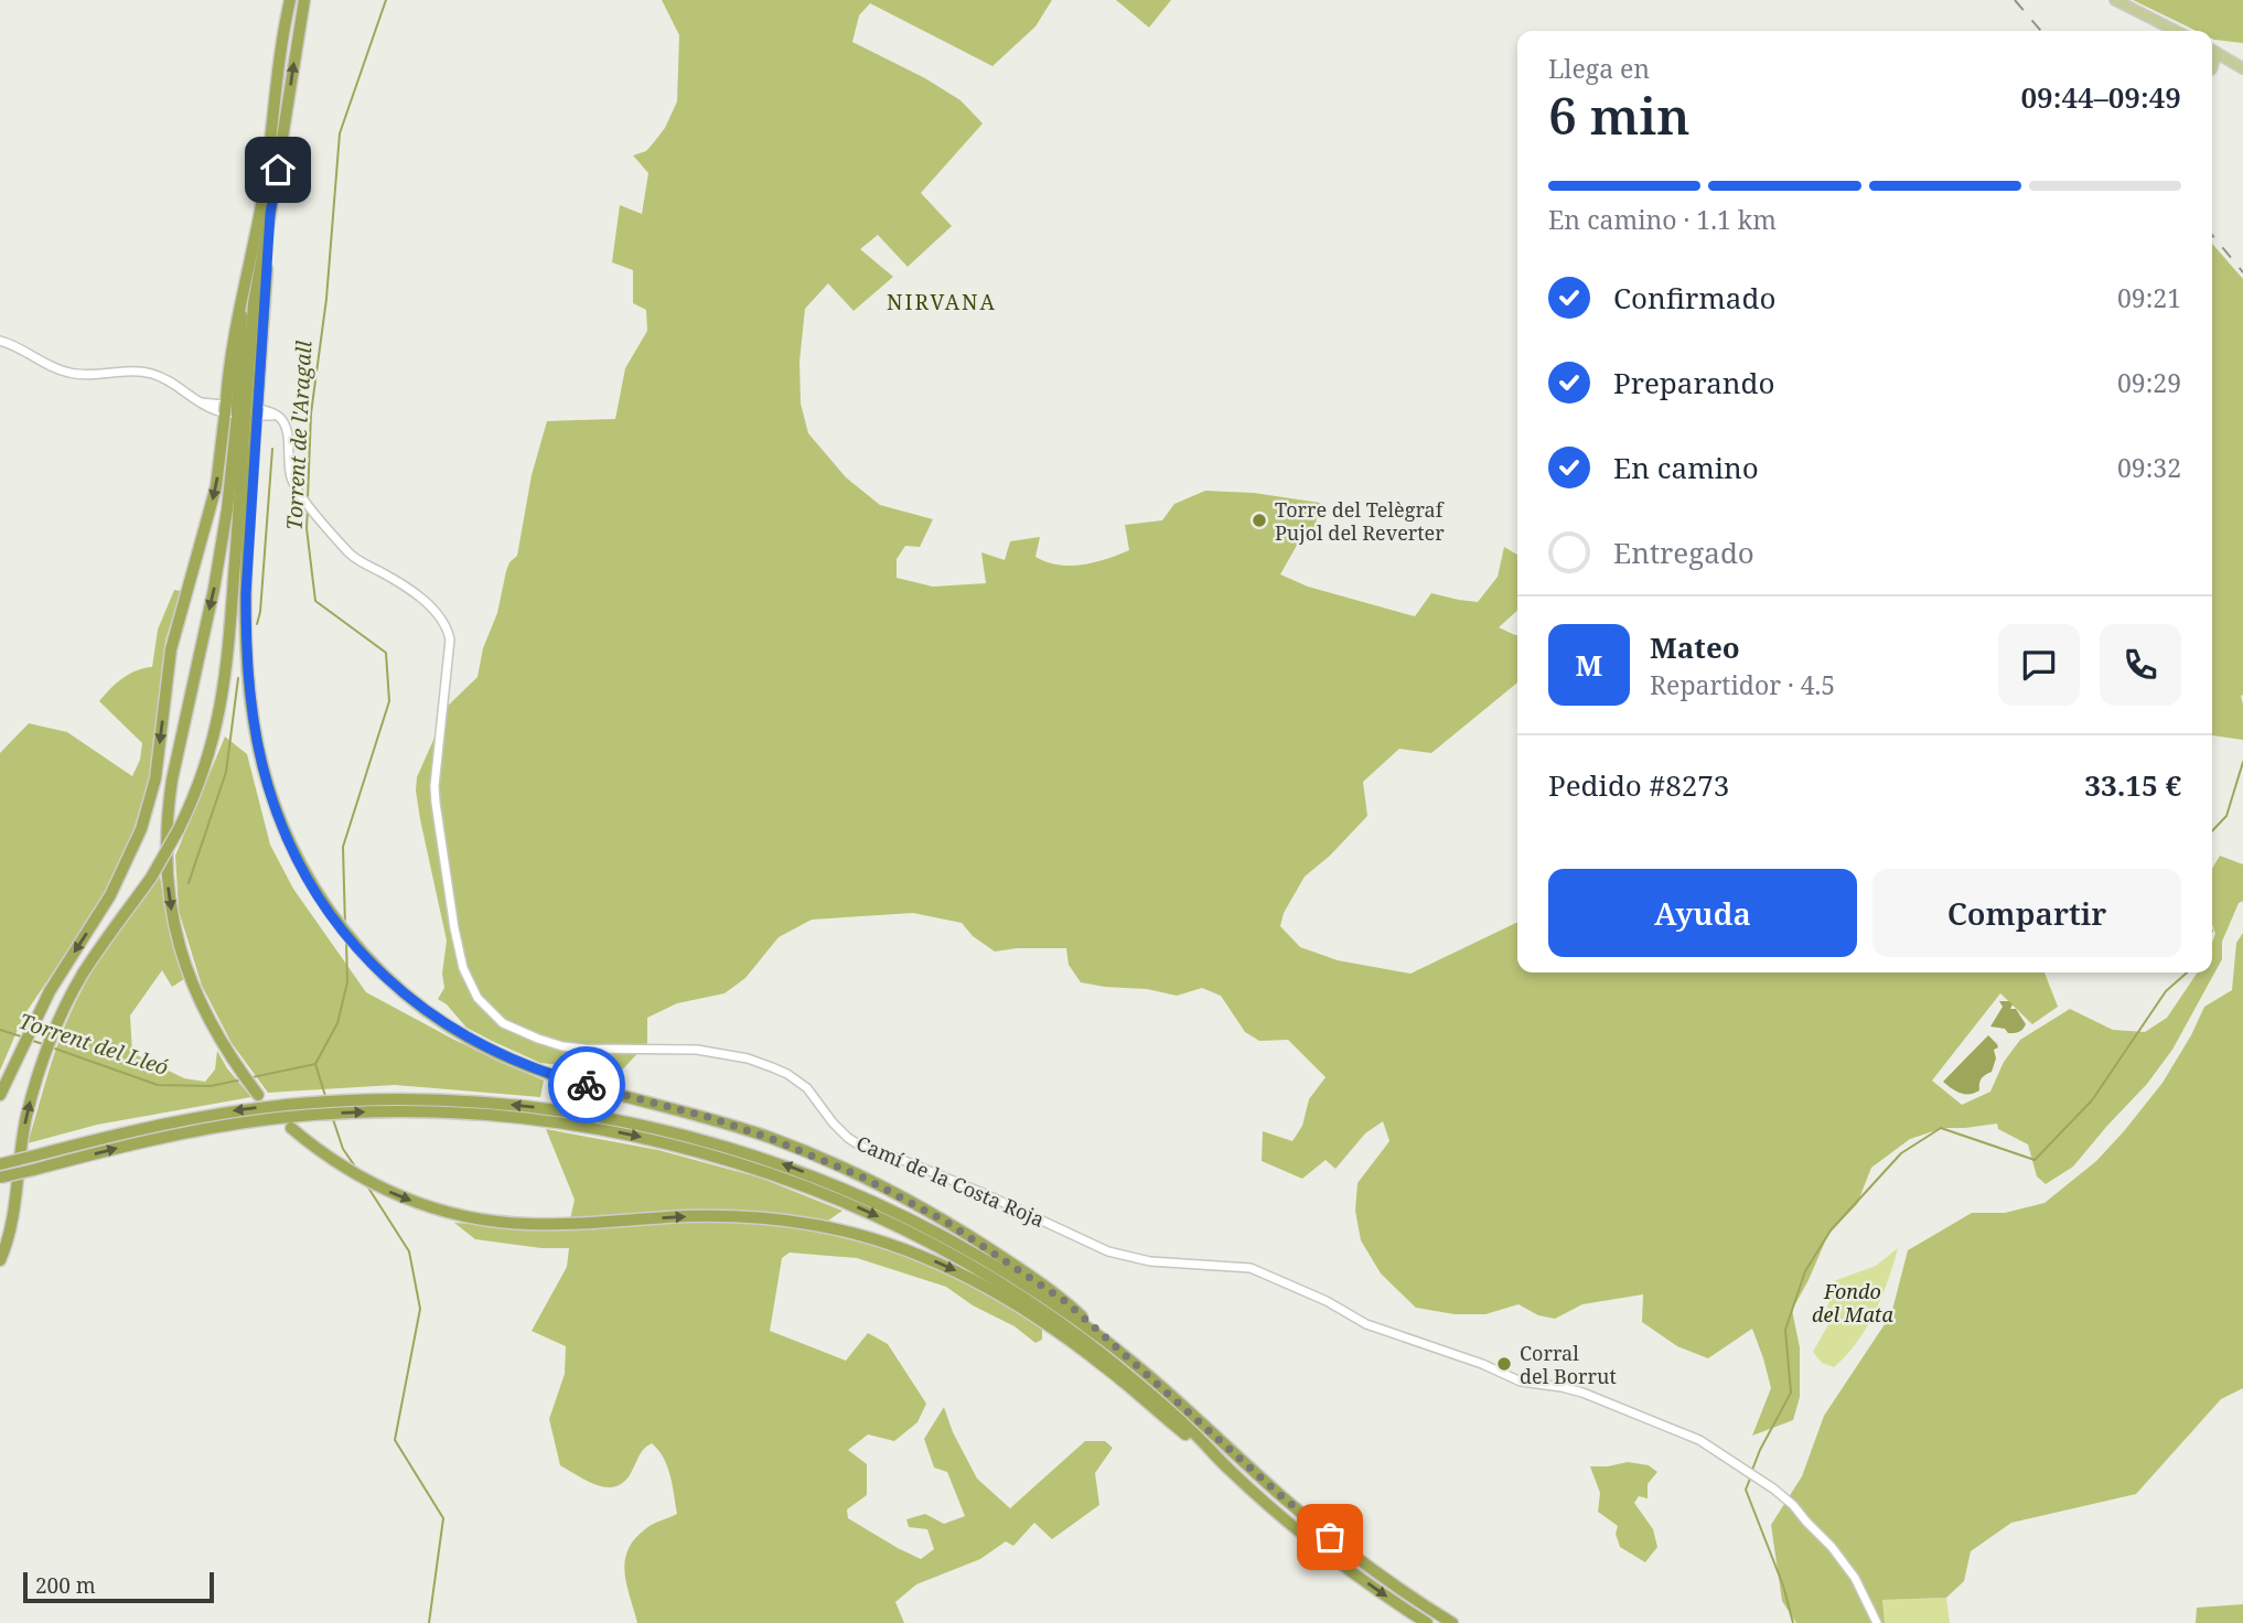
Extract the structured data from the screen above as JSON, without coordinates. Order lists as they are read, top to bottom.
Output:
{
  "streets": {
    "street": ["Camí de la Costa Roja"]
  },
  "districts": ["NIRVANA"],
  "water": ["Torrent de l'Aragall", "Torrent del Lleó"],
  "parks": ["Fondo del Mata"],
  "places": ["Torre del Telègraf Pujol del Reverter", "Corral del Borrut"],
  "scale_bar": "200 m",
  "page": {
    "heading": ["6 min", "Llega en", "09:44–09:49"],
    "panel": [
      "Mateo",
      "Repartidor · 4.5",
      "Pedido #8273",
      "33.15 €"
    ],
    "bar": "En camino · 1.1 km",
    "list": [
      ["Confirmado", "09:21"],
      ["Preparando", "09:29"],
      ["En camino", "09:32"],
      "Entregado"
    ],
    "round": "M",
    "buttons": ["Ayuda", "Compartir"],
    "scale": "200 m"
  }
}
